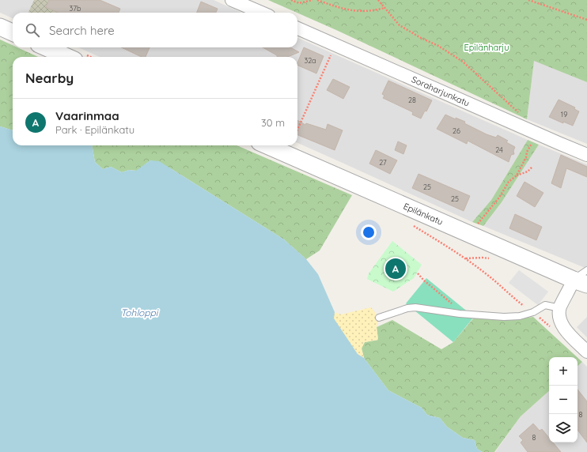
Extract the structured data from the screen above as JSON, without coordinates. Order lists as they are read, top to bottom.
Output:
{
  "streets": {
    "street": ["Soraharjunkatu", "Epilänkatu"]
  },
  "water": ["Tohloppi"],
  "parks": ["Epilänharju"],
  "house_numbers": [
    "37b",
    "32a",
    "28",
    "19",
    "26",
    "24",
    "27",
    "25",
    "25",
    "8",
    "8"
  ],
  "page": {
    "search": "Search here",
    "heading": "Nearby",
    "list": [
      {
        "mark": "A",
        "name": "Vaarinmaa",
        "note": "Park · Epilänkatu",
        "value": "30 m"
      }
    ],
    "pins": "A",
    "map_buttons": ["+", "−"]
  }
}
